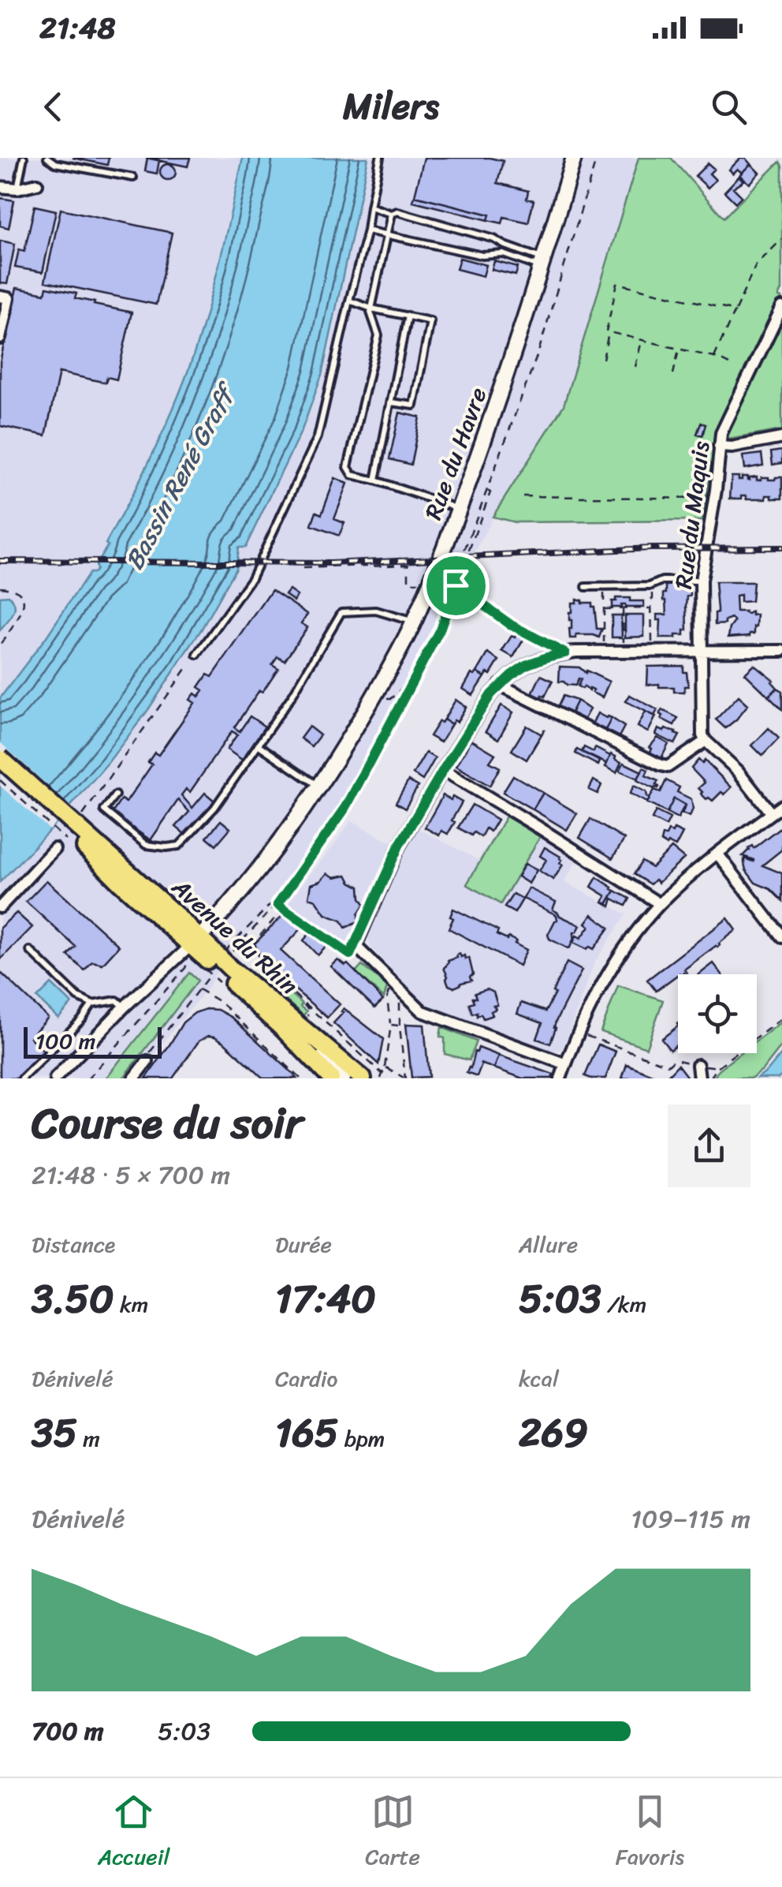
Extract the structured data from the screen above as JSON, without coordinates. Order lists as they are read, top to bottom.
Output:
{
  "streets": {
    "main road": ["Rue du Havre", "Avenue du Rhin"],
    "street": ["Rue du Maquis"]
  },
  "crossings": [
    ["Rue du Havre", "Avenue du Rhin"]
  ],
  "water": ["Bassin René Graff"],
  "scale_bar": "100 m",
  "page": {
    "status": "21:48",
    "header": "Milers",
    "scale": "100 m",
    "heading": ["Course du soir", "21:48 · 5 × 700 m"],
    "stats": [
      ["Distance", "3.50 km"],
      ["Durée", "17:40"],
      ["Allure", "5:03 /km"],
      ["Dénivelé", "35 m"],
      ["Cardio", "165 bpm"],
      ["kcal", "269"]
    ],
    "chart": ["Dénivelé", "109–115 m"],
    "list": [
      {
        "name": "700 m",
        "note": "5:03"
      }
    ],
    "tabs": ["Accueil", "Carte", "Favoris"]
  }
}
